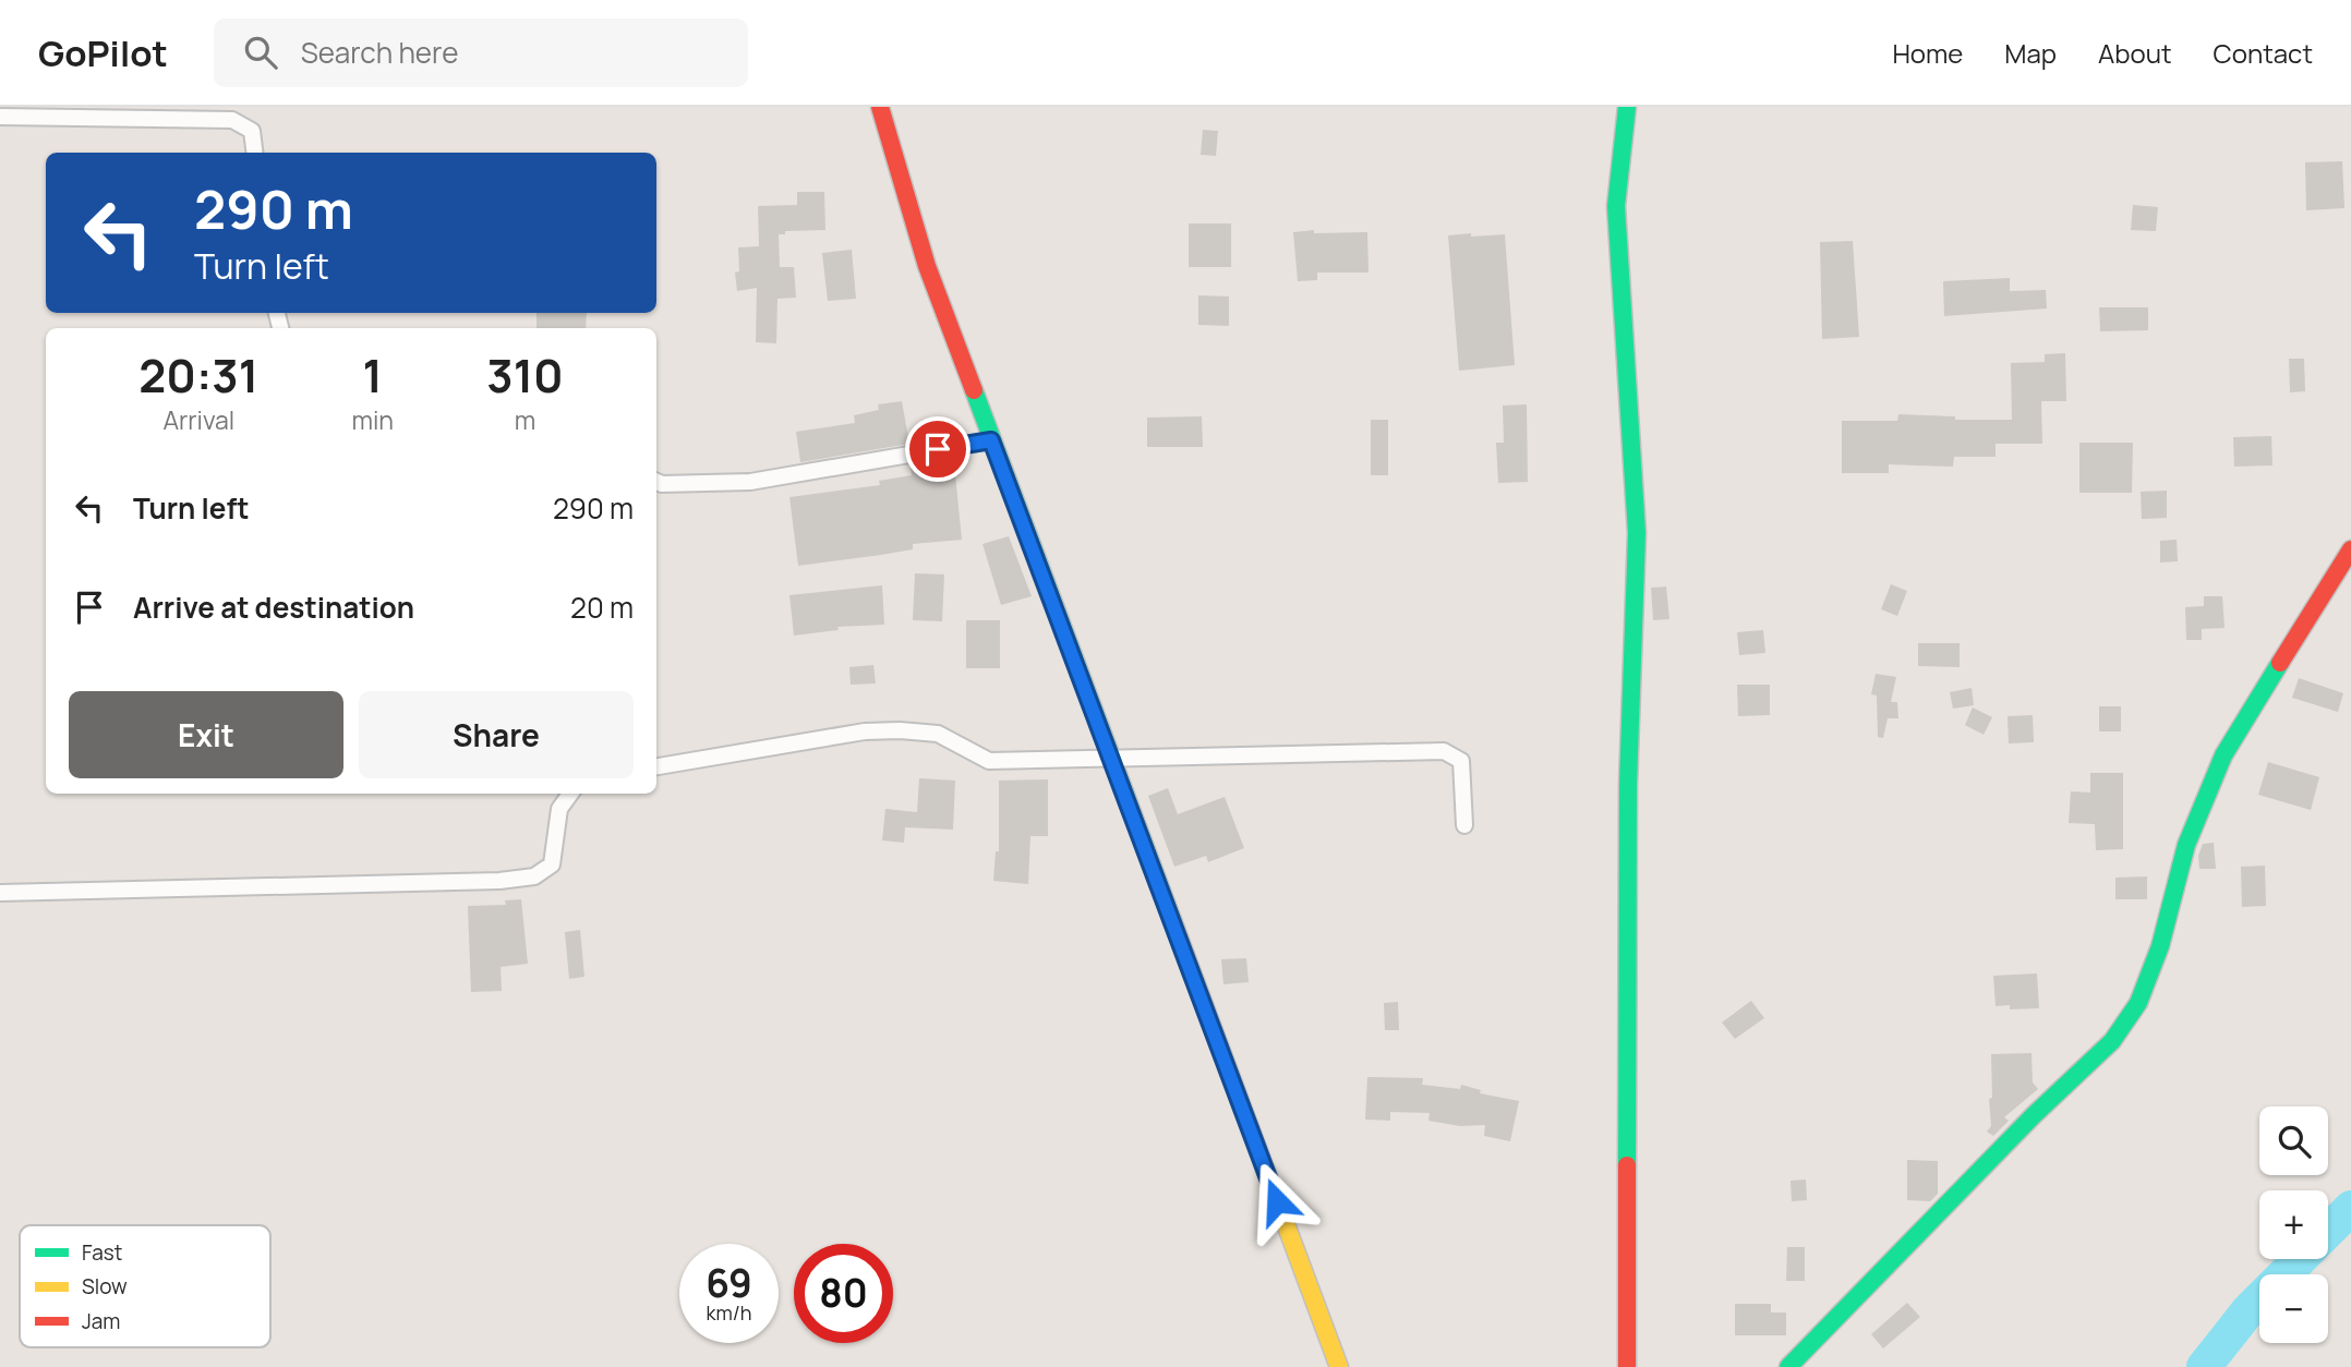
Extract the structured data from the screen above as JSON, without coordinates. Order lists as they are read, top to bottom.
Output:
{
  "legend": ["Fast", "Slow", "Jam"],
  "page": {
    "header": "GoPilot",
    "search": "Search here",
    "nav": [
      "Home",
      "Map",
      "About",
      "Contact"
    ],
    "turn": ["290 m", "Turn left"],
    "eta": [
      "20:31",
      "Arrival",
      "1",
      "min",
      "310",
      "m"
    ],
    "list": [
      {
        "name": "Turn left",
        "value": "290 m"
      },
      {
        "name": "Arrive at destination",
        "value": "20 m"
      }
    ],
    "buttons": ["Exit", "Share"],
    "map_buttons": ["+", "−"],
    "speed": "69 km/h",
    "limit": "80"
  }
}
